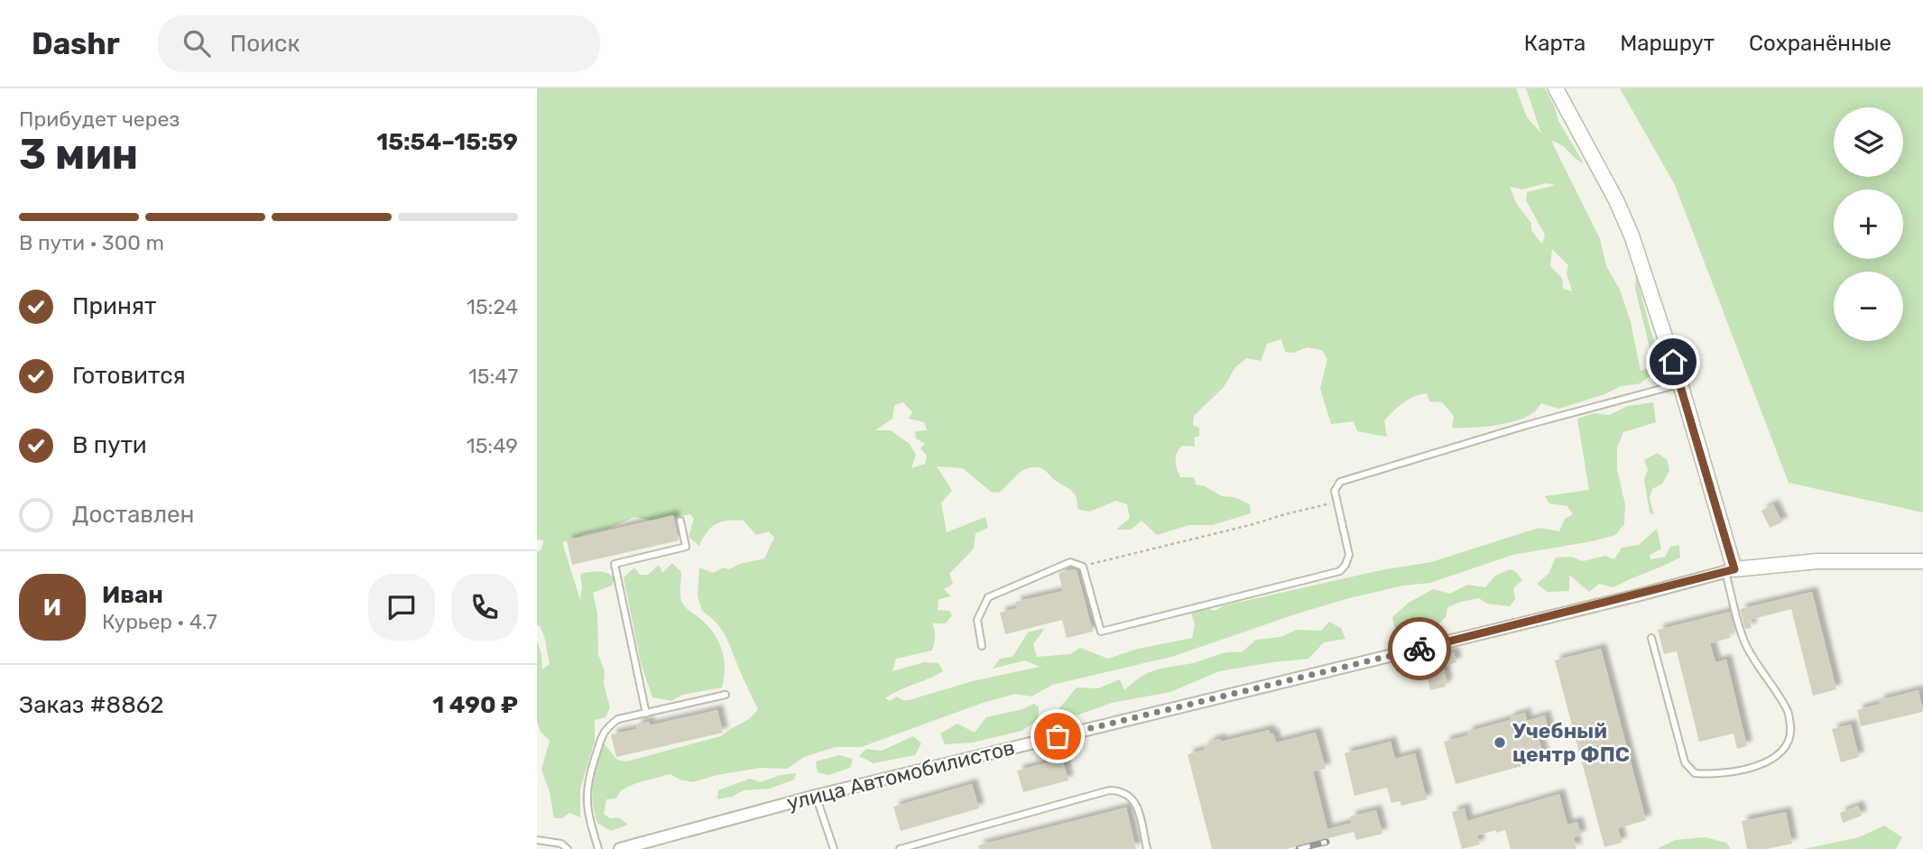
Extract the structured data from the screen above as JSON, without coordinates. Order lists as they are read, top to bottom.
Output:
{
  "streets": {
    "street": ["улица Автомобилистов"]
  },
  "places": ["Учебный центр ФПС"],
  "page": {
    "header": "Dashr",
    "search": "Поиск",
    "nav": ["Карта", "Маршрут", "Сохранённые"],
    "heading": ["3 мин", "Прибудет через", "15:54–15:59"],
    "panel": [
      "Иван",
      "Курьер · 4.7",
      "Заказ #8862",
      "1 490 ₽"
    ],
    "map_buttons": ["+", "−"],
    "bar": "В пути · 300 m",
    "list": [
      ["Принят", "15:24"],
      ["Готовится", "15:47"],
      ["В пути", "15:49"],
      "Доставлен"
    ],
    "round": "И"
  }
}
